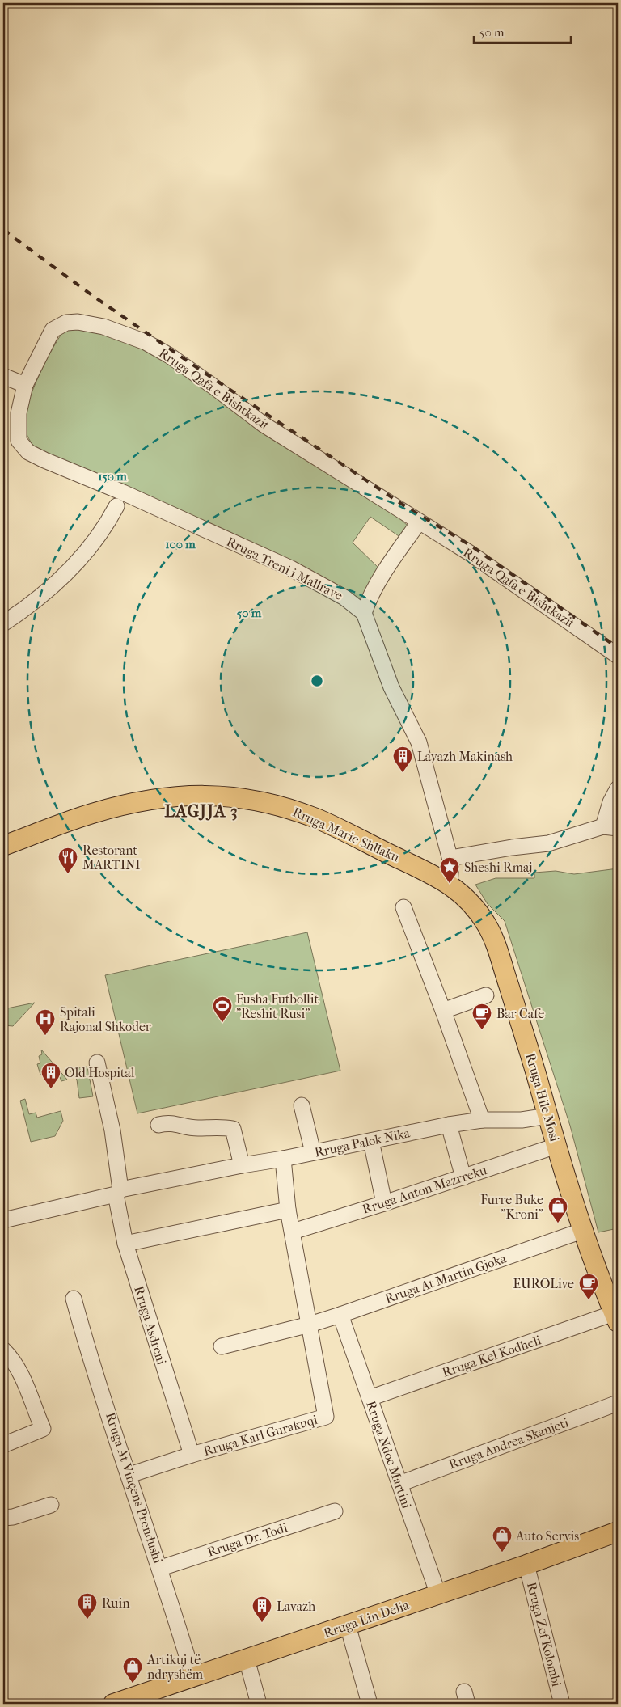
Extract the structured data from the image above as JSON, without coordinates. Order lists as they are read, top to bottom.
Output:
{
  "streets": {
    "main road": ["Rruga Marie Shllaku", "Rruga Hile Mosi", "Rruga Lin Delia"],
    "street": [
      "Rruga Qafa e Bishtkazit",
      "Rruga Treni i Mallrave",
      "Rruga Palok Nika",
      "Rruga Anton Mazrreku",
      "Rruga At Martin Gjoka",
      "Rruga Asdreni",
      "Rruga Kel Kodheli",
      "Rruga Karl Gurakuqi",
      "Rruga Andrea Skanjeti",
      "Rruga Ndoc Martini",
      "Rruga At Vinçens Prendushi",
      "Rruga Dr. Todi",
      "Rruga Zef Kolombi"
    ]
  },
  "crossings": [
    ["Rruga Qafa e Bishtkazit", "Rruga Treni i Mallrave"],
    ["Rruga Marie Shllaku", "Rruga Hile Mosi"],
    ["Rruga Hile Mosi", "Rruga Palok Nika"],
    ["Rruga Hile Mosi", "Rruga Anton Mazrreku"],
    ["Rruga Hile Mosi", "Rruga At Martin Gjoka"],
    ["Rruga Hile Mosi", "Rruga Kel Kodheli"],
    ["Rruga Palok Nika", "Rruga Asdreni"],
    ["Rruga Palok Nika", "Rruga Karl Gurakuqi"],
    ["Rruga Anton Mazrreku", "Rruga Karl Gurakuqi"],
    ["Rruga At Martin Gjoka", "Rruga Karl Gurakuqi"],
    ["Rruga At Martin Gjoka", "Rruga Ndoc Martini"],
    ["Rruga Asdreni", "Rruga Karl Gurakuqi"],
    ["Rruga Kel Kodheli", "Rruga Ndoc Martini"],
    ["Rruga Karl Gurakuqi", "Rruga At Vinçens Prendushi"],
    ["Rruga Andrea Skanjeti", "Rruga Ndoc Martini"],
    ["Rruga Ndoc Martini", "Rruga Lin Delia"],
    ["Rruga At Vinçens Prendushi", "Rruga Dr. Todi"],
    ["Rruga At Vinçens Prendushi", "Rruga Lin Delia"],
    ["Rruga Lin Delia", "Rruga Zef Kolombi"]
  ],
  "districts": ["LAGJJA 3"],
  "places": {
    "building": [
      "Lavazh Makinash",
      "Old Hospital",
      "Ruin",
      "Lavazh"
    ],
    "restaurant": ["Restorant MARTINI"],
    "place": ["Sheshi Rmaj"],
    "sports": ["Fusha Futbollit \"Reshit Rusi\""],
    "cafe": ["Bar Cafe", "EUROLive"],
    "hospital": ["Spitali Rajonal Shkoder"],
    "shop": ["Furre Buke \"Kroni\"", "Auto Servis", "Artikuj të ndryshëm"]
  },
  "scale_bar": "50 m",
  "rings": ["150 m", "100 m", "50 m"]
}
